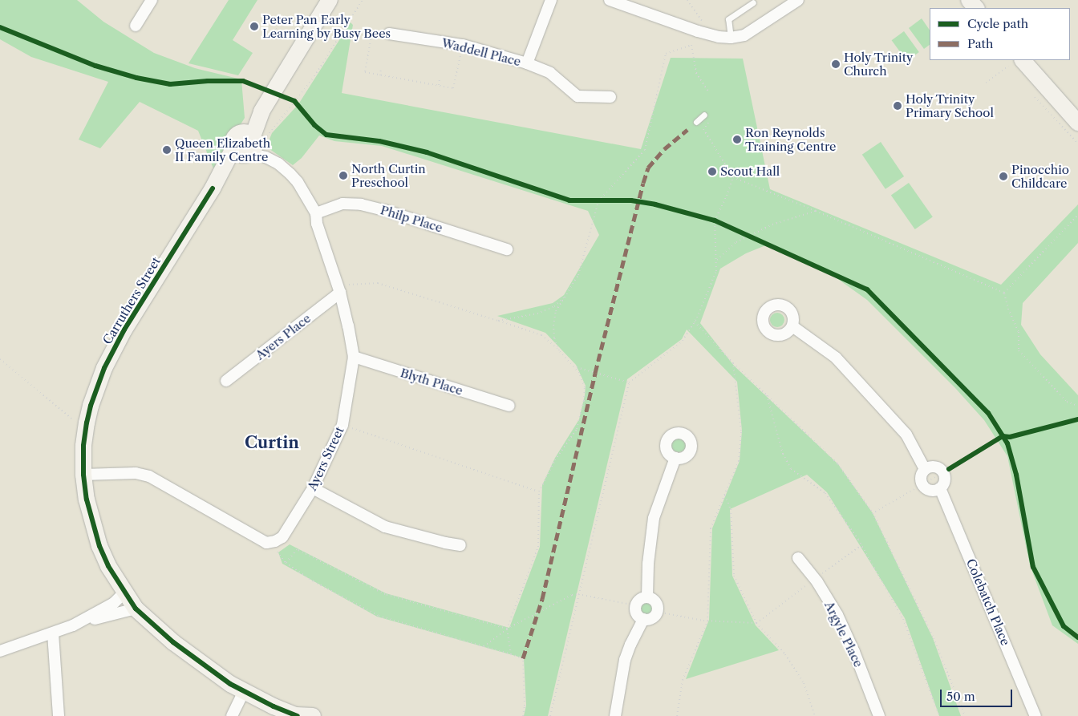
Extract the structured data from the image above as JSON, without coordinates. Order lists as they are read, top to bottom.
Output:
{
  "streets": {
    "main road": ["Carruthers Street"],
    "street": [
      "Waddell Place",
      "Philp Place",
      "Ayers Place",
      "Blyth Place",
      "Ayers Street",
      "Colebatch Place",
      "Argyle Place"
    ]
  },
  "crossings": [
    ["Philp Place", "Ayers Street"],
    ["Carruthers Street", "Ayers Street"],
    ["Ayers Place", "Ayers Street"],
    ["Blyth Place", "Ayers Street"]
  ],
  "districts": ["Curtin"],
  "places": [
    "Peter Pan Early Learning by Busy Bees",
    "Holy Trinity Church",
    "Holy Trinity Primary School",
    "Ron Reynolds Training Centre",
    "Queen Elizabeth II Family Centre",
    "Scout Hall",
    "North Curtin Preschool",
    "Pinocchio Childcare"
  ],
  "legend": ["Cycle path", "Path"],
  "scale_bar": "50 m"
}
